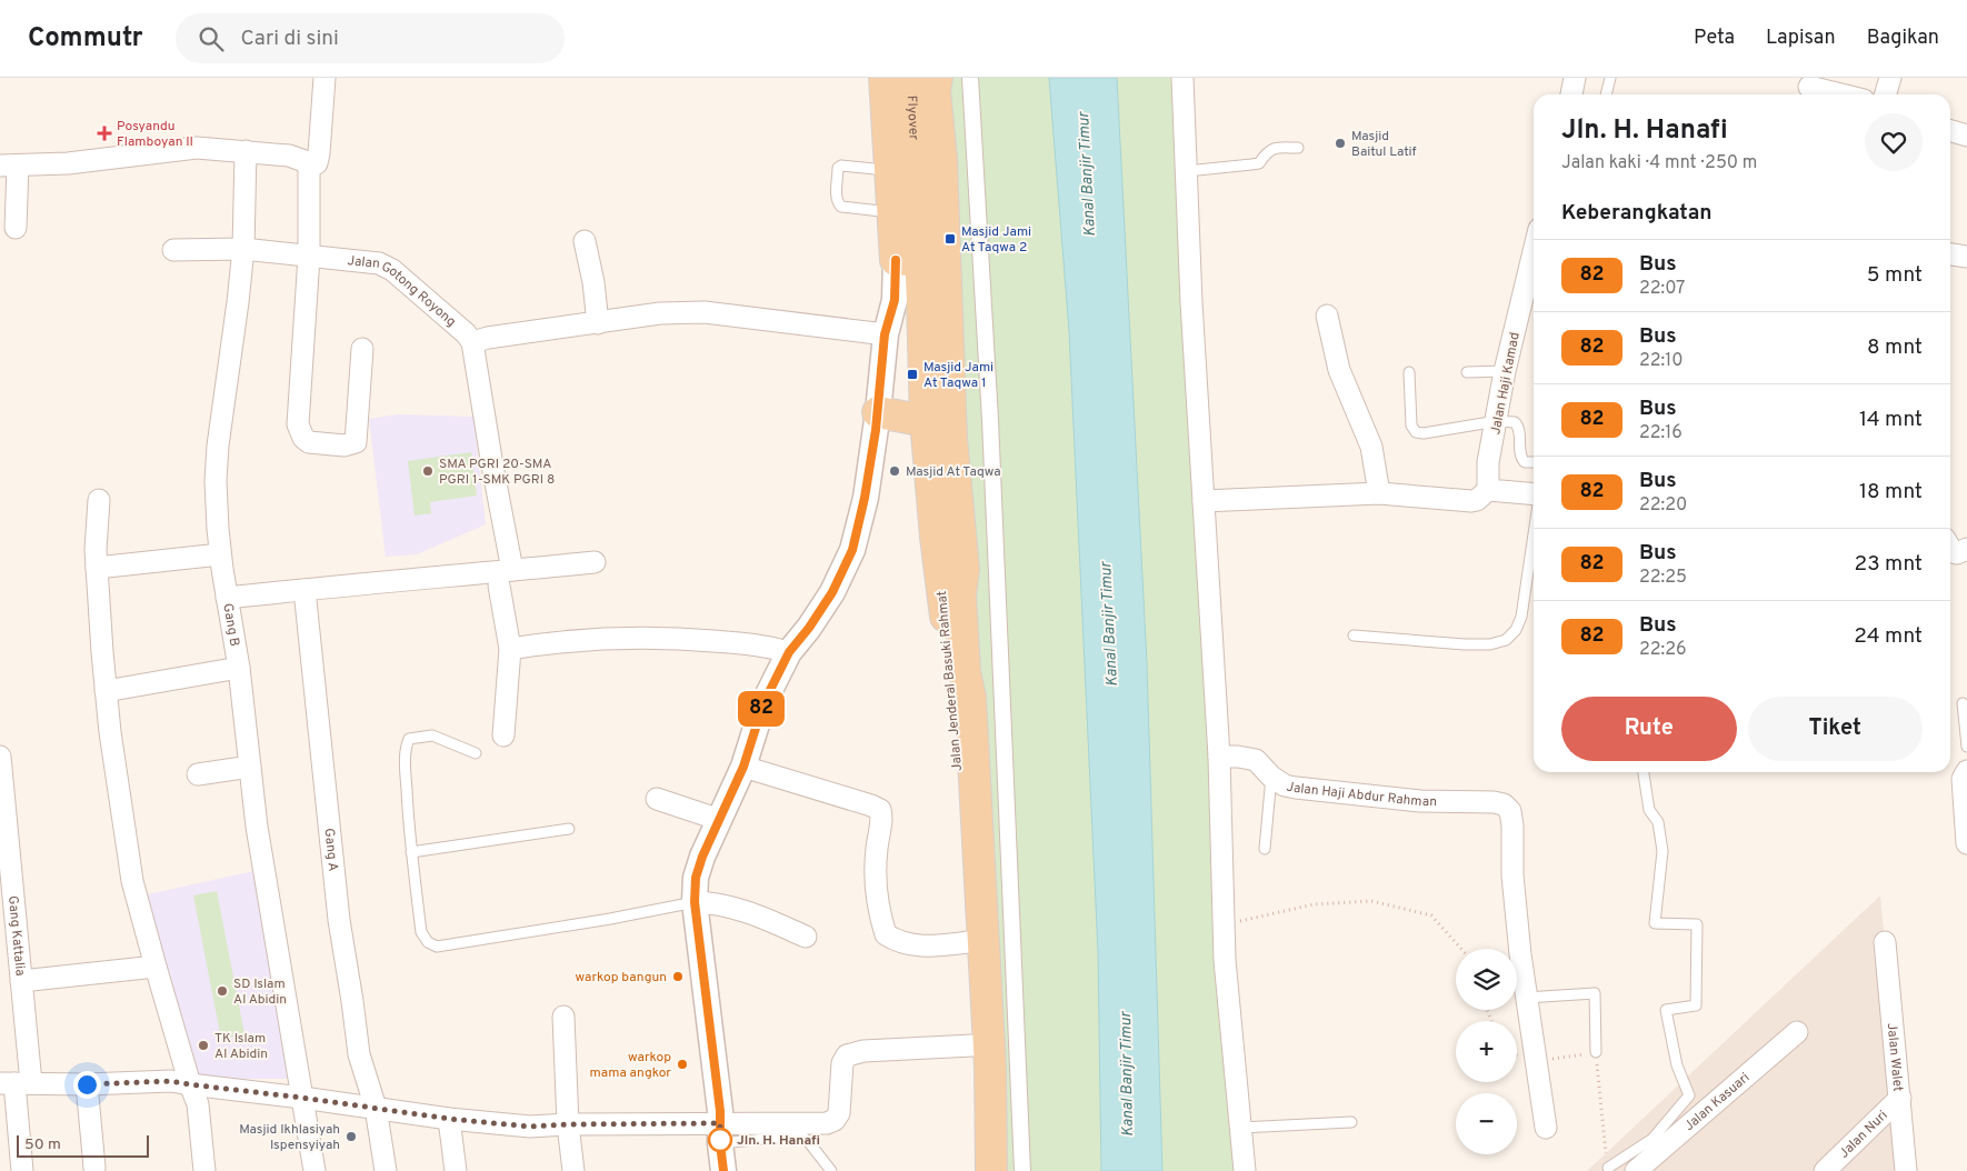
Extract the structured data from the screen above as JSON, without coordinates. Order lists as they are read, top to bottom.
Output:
{
  "streets": {
    "main road": ["Flyover", "Jalan Jenderal Basuki Rahmat"],
    "street": [
      "Jalan Gotong Royong",
      "Jalan Haji Kamad",
      "Gang B",
      "Jalan Haji Abdur Rahman",
      "Gang A",
      "Gang Kattalia",
      "Jalan Walet",
      "Jalan Kasuari",
      "Jalan Nuri"
    ]
  },
  "crossings": [
    ["Flyover", "Jalan Jenderal Basuki Rahmat"],
    ["Jalan Gotong Royong", "Gang B"],
    ["Jalan Walet", "Jalan Nuri"]
  ],
  "water": ["Kanal Banjir Timur"],
  "places": {
    "health": ["Posyandu Flamboyan II"],
    "other": [
      "Masjid Baitul Latif",
      "SMA PGRI 20-SMA PGRI 1-SMK PGRI 8",
      "Masjid At Taqwa",
      "warkop bangun",
      "SD Islam Al Abidin",
      "TK Islam Al Abidin",
      "warkop mama angkor",
      "Masjid Ikhlasiyah Ispensyiyah",
      "Jln. H. Hanafi"
    ],
    "transit": ["Masjid Jami At Taqwa 2", "Masjid Jami At Taqwa 1"]
  },
  "lines": ["bus line 82"],
  "scale_bar": "50 m",
  "page": {
    "header": "Commutr",
    "search": "Cari di sini",
    "nav": ["Peta", "Lapisan", "Bagikan"],
    "on_map": "82",
    "heading": [
      ["Jln. H. Hanafi", "Jalan kaki · 4 mnt · 250 m"],
      "Keberangkatan"
    ],
    "list": [
      {
        "mark": "82",
        "name": "Bus",
        "note": "22:07",
        "value": "5 mnt"
      },
      {
        "mark": "82",
        "name": "Bus",
        "note": "22:10",
        "value": "8 mnt"
      },
      {
        "mark": "82",
        "name": "Bus",
        "note": "22:16",
        "value": "14 mnt"
      },
      {
        "mark": "82",
        "name": "Bus",
        "note": "22:20",
        "value": "18 mnt"
      },
      {
        "mark": "82",
        "name": "Bus",
        "note": "22:25",
        "value": "23 mnt"
      },
      {
        "mark": "82",
        "name": "Bus",
        "note": "22:26",
        "value": "24 mnt"
      }
    ],
    "buttons": ["Rute", "Tiket"],
    "map_buttons": ["+", "−"],
    "scale": "50 m"
  }
}
